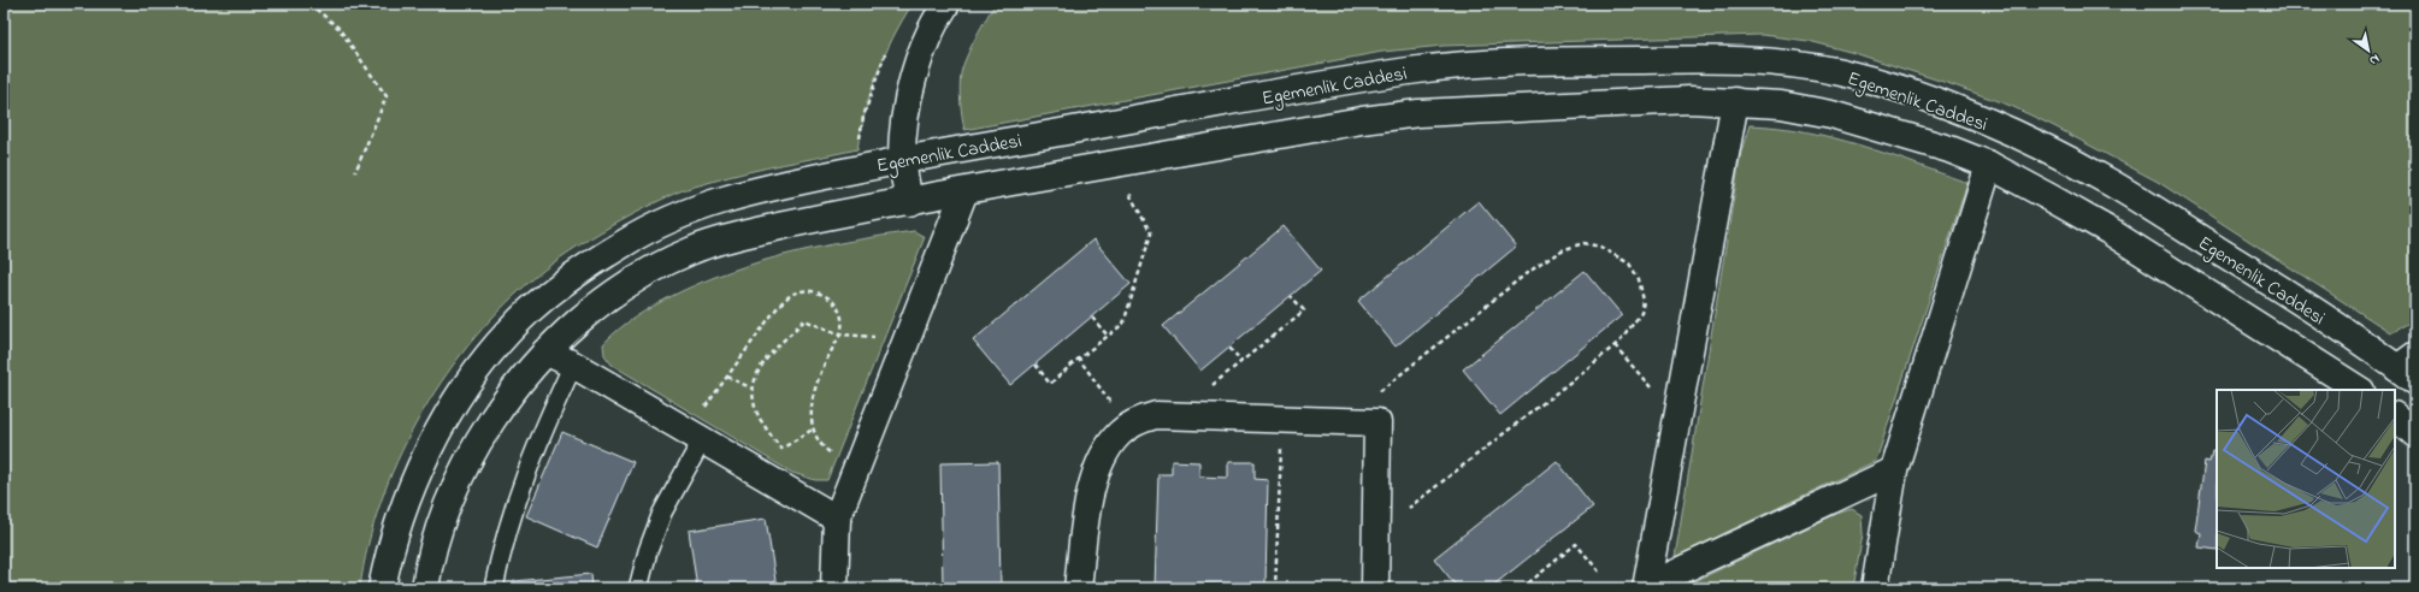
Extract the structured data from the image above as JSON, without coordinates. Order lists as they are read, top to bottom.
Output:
{
  "streets": {
    "main road": ["Egemenlik Caddesi"]
  },
  "north": "bottom right"
}
